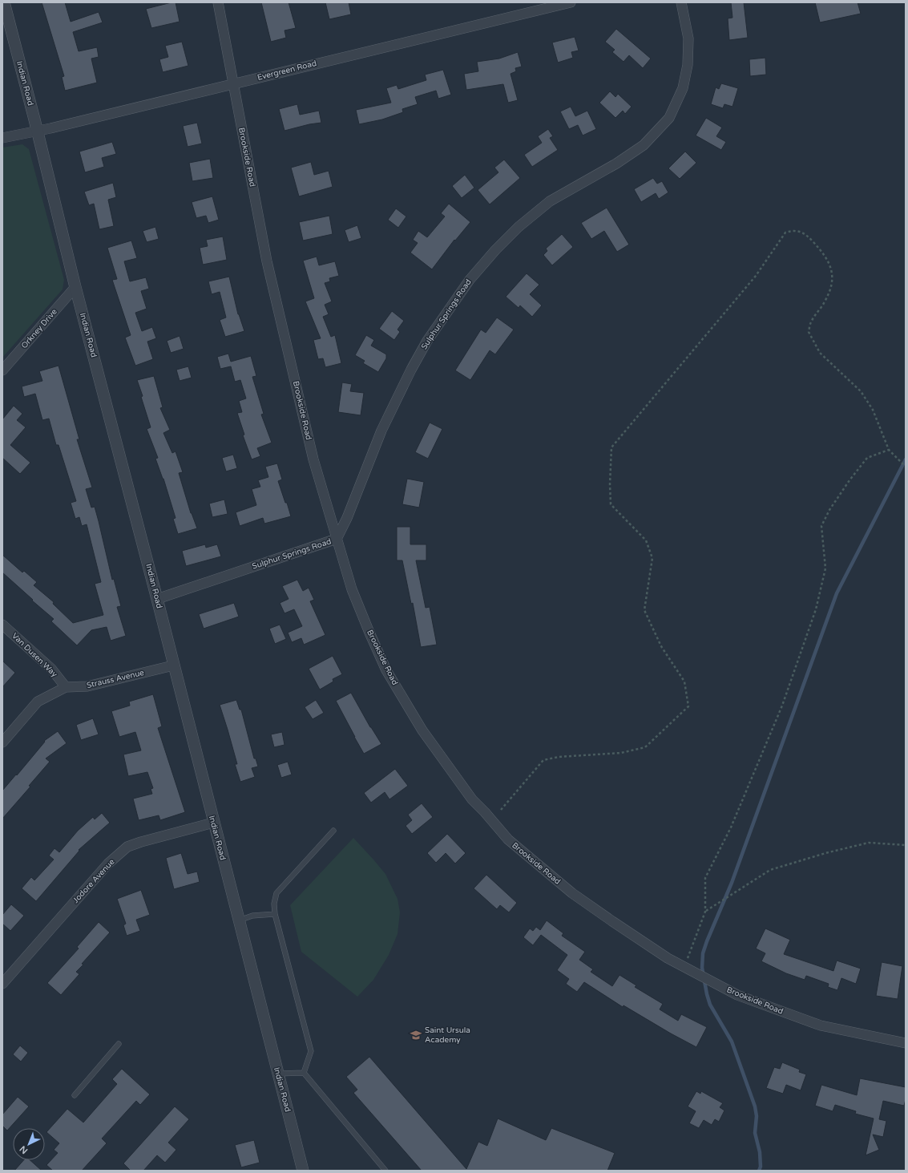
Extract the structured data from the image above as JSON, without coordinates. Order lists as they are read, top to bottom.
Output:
{
  "streets": {
    "street": [
      "Evergreen Road",
      "Indian Road",
      "Brookside Road",
      "Sulphur Springs Road",
      "Orkney Drive",
      "Van Dusen Way",
      "Strauss Avenue",
      "Jodore Avenue"
    ]
  },
  "crossings": [
    ["Evergreen Road", "Indian Road"],
    ["Evergreen Road", "Brookside Road"],
    ["Indian Road", "Sulphur Springs Road"],
    ["Indian Road", "Orkney Drive"],
    ["Indian Road", "Strauss Avenue"],
    ["Indian Road", "Jodore Avenue"],
    ["Brookside Road", "Sulphur Springs Road"],
    ["Van Dusen Way", "Strauss Avenue"]
  ],
  "places": {
    "school or university": ["Saint Ursula Academy"]
  },
  "north": "bottom left"
}
